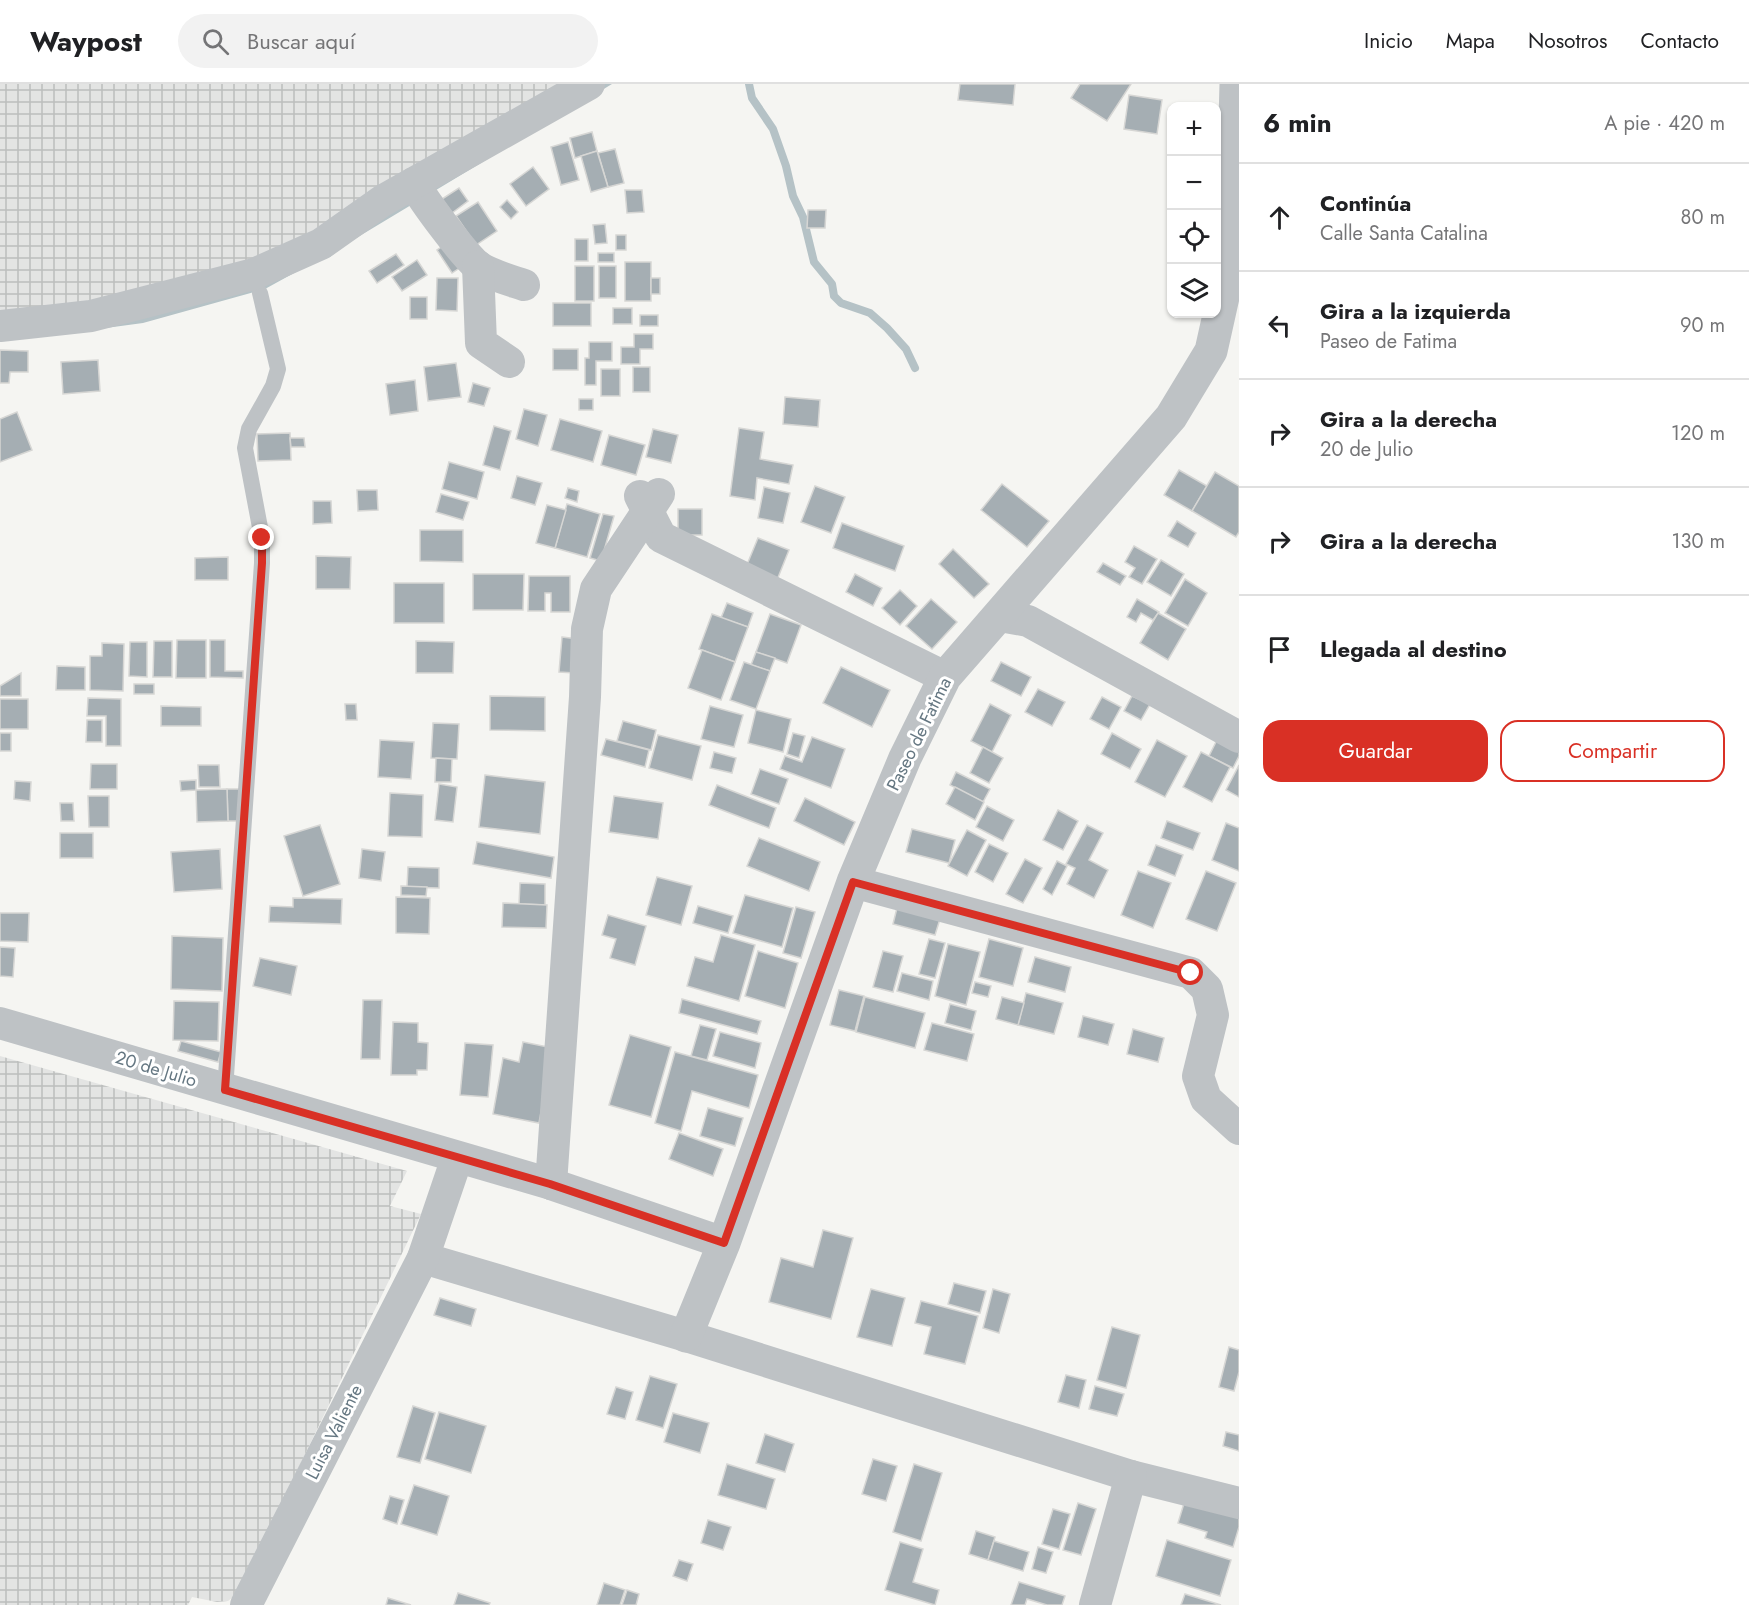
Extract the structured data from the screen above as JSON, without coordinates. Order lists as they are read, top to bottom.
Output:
{
  "streets": {
    "street": ["Paseo de Fatima", "20 de Julio", "Luisa Valiente"]
  },
  "crossings": [
    ["Paseo de Fatima", "20 de Julio"],
    ["20 de Julio", "Luisa Valiente"]
  ],
  "page": {
    "header": "Waypost",
    "search": "Buscar aquí",
    "nav": [
      "Inicio",
      "Mapa",
      "Nosotros",
      "Contacto"
    ],
    "heading": ["6 min", "A pie · 420 m"],
    "map_buttons": ["+", "−"],
    "list": [
      ["Continúa", "Calle Santa Catalina", "80 m"],
      ["Gira a la izquierda", "Paseo de Fatima", "90 m"],
      ["Gira a la derecha", "20 de Julio", "120 m"],
      ["Gira a la derecha", "130 m"],
      "Llegada al destino"
    ],
    "buttons": ["Guardar", "Compartir"]
  }
}
